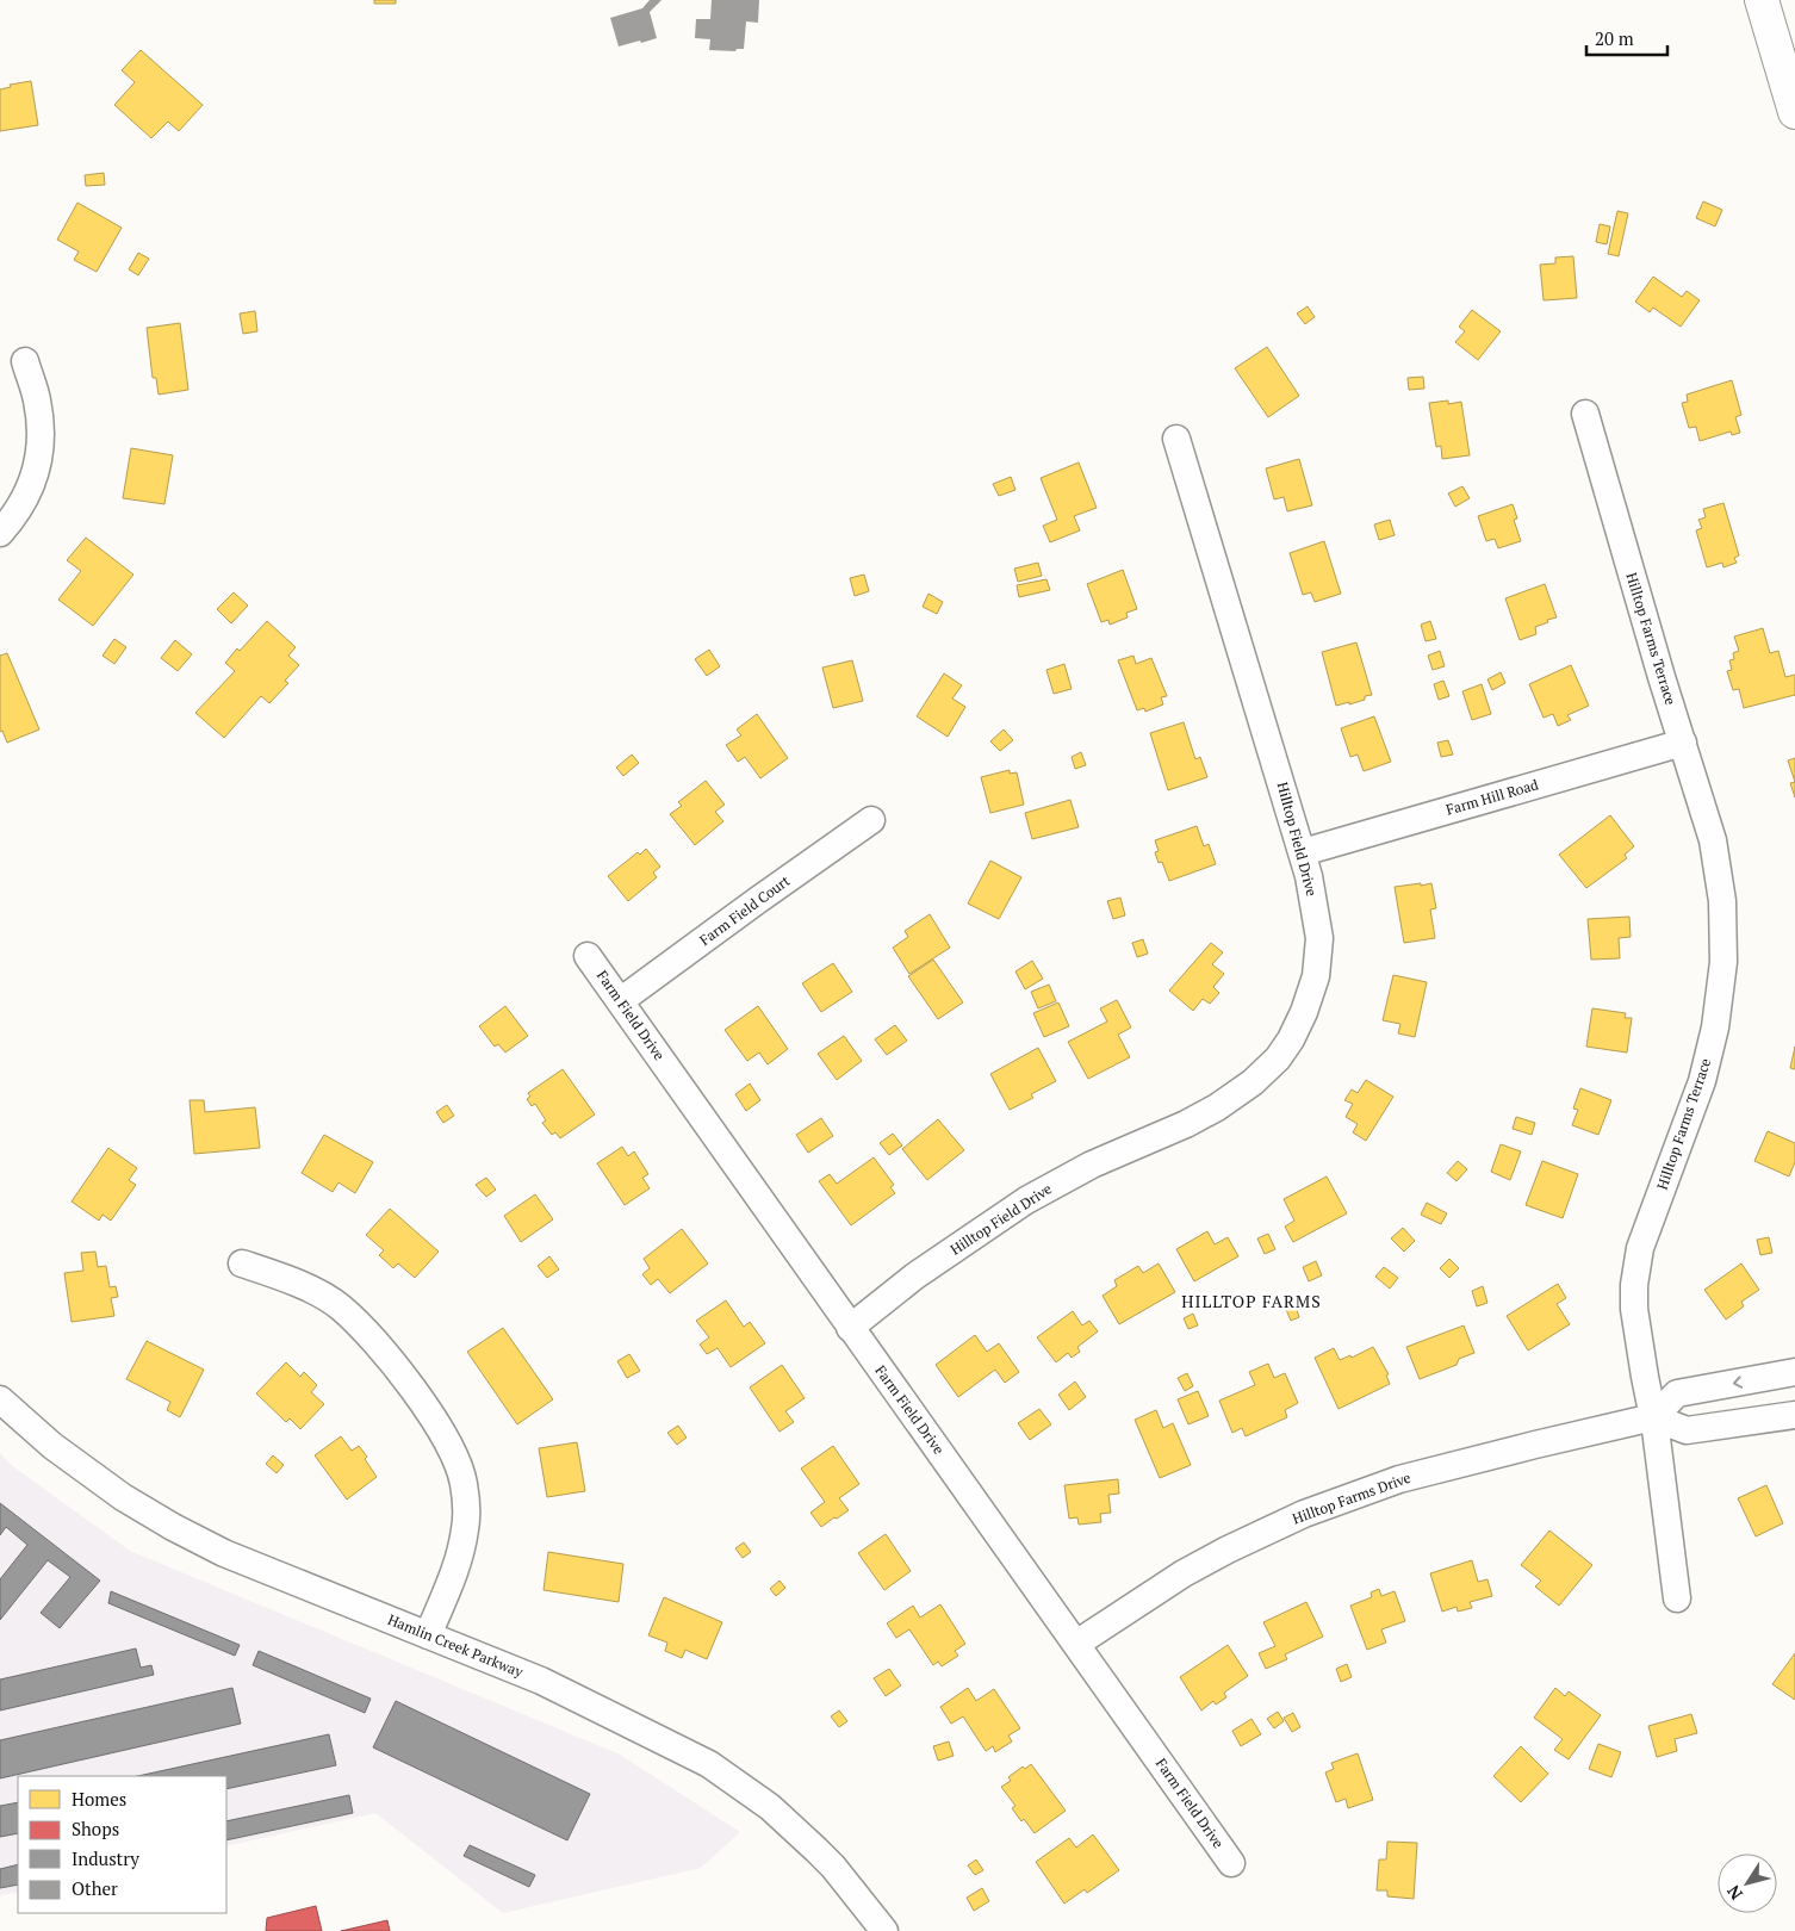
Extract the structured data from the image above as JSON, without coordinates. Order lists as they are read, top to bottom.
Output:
{
  "streets": {
    "street": [
      "Hilltop Farms Terrace",
      "Farm Hill Road",
      "Hilltop Field Drive",
      "Farm Field Court",
      "Farm Field Drive",
      "Hilltop Farms Drive",
      "Hamlin Creek Parkway"
    ]
  },
  "crossings": [
    ["Hilltop Farms Terrace", "Farm Hill Road"],
    ["Hilltop Farms Terrace", "Hilltop Farms Drive"],
    ["Farm Hill Road", "Hilltop Field Drive"],
    ["Hilltop Field Drive", "Farm Field Drive"],
    ["Farm Field Court", "Farm Field Drive"],
    ["Farm Field Drive", "Hilltop Farms Drive"]
  ],
  "districts": ["HILLTOP FARMS"],
  "legend": [
    "Homes",
    "Shops",
    "Industry",
    "Other"
  ],
  "scale_bar": "20 m",
  "north": "bottom left"
}
